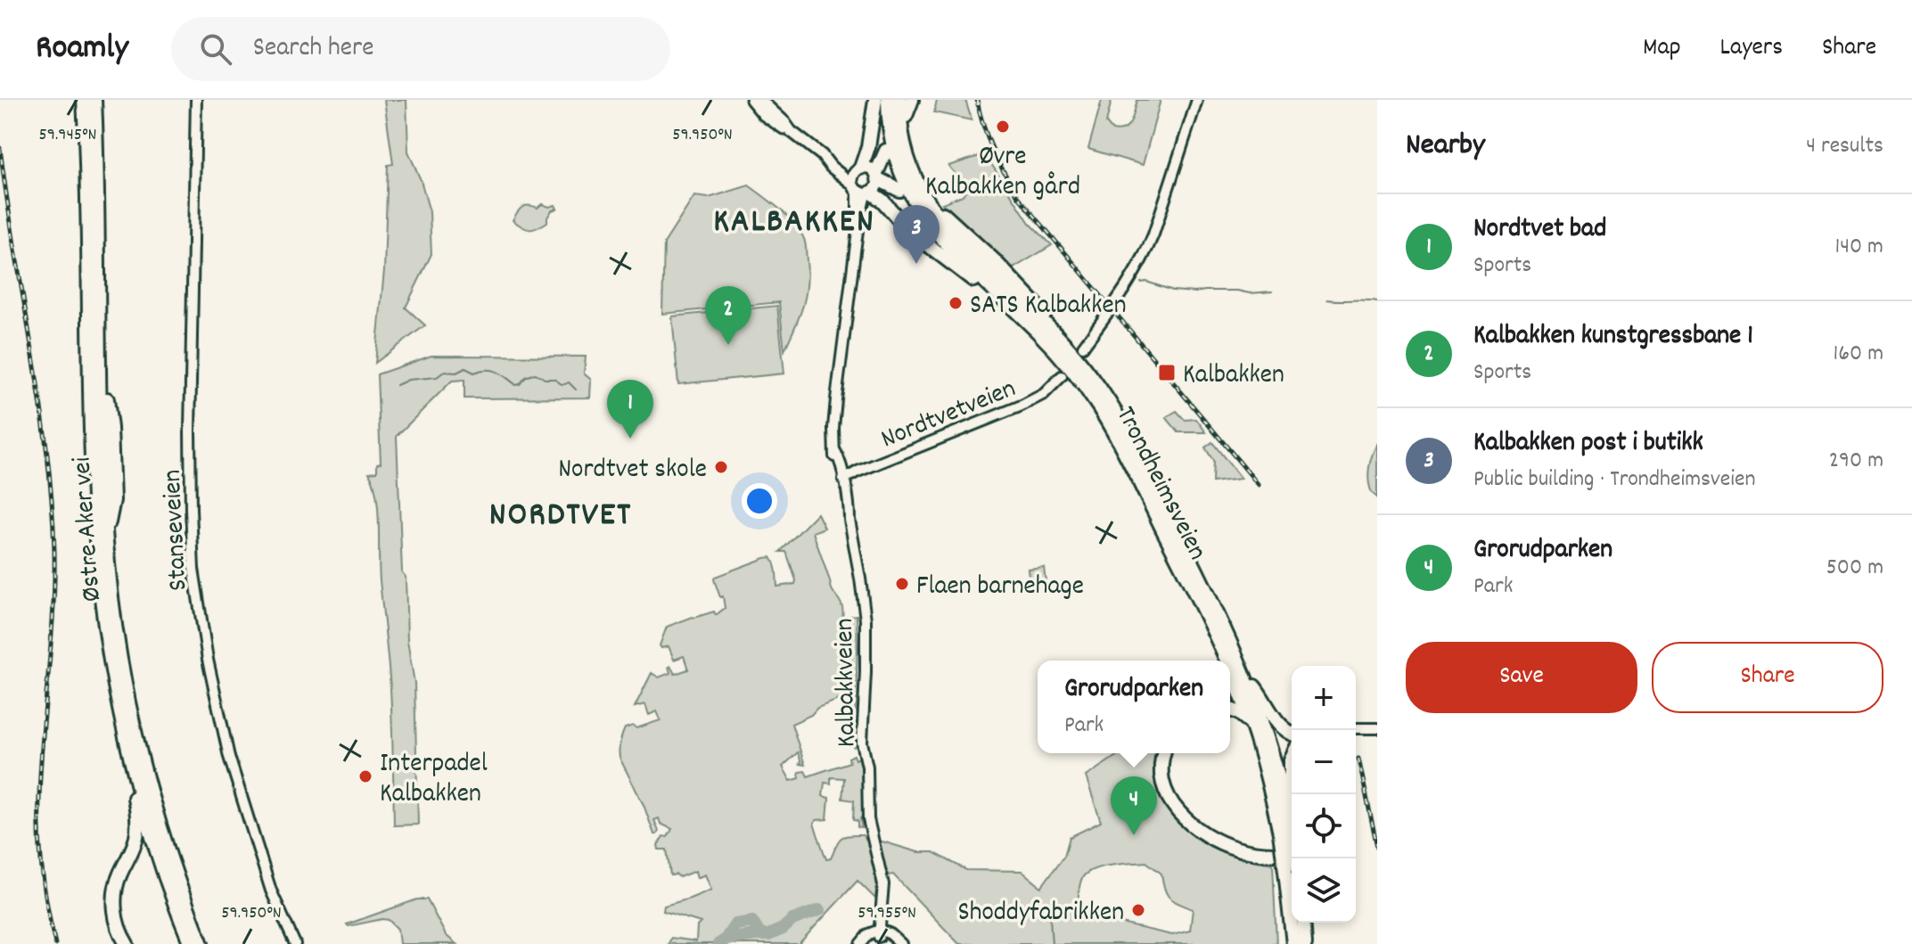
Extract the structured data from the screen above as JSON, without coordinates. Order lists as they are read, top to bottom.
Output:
{
  "streets": {
    "highway": ["Trondheimsveien", "Østre Aker vei"],
    "street": ["Nordtvetveien", "Stanseveien", "Kalbakkveien"]
  },
  "crossings": [
    ["Nordtvetveien", "Kalbakkveien"]
  ],
  "districts": ["KALBAKKEN", "NORDTVET"],
  "places": {
    "other": [
      "Øvre Kalbakken gård",
      "SATS Kalbakken",
      "Nordtvet skole",
      "Flaen barnehage",
      "Interpadel Kalbakken",
      "Shoddyfabrikken"
    ],
    "transit": ["Kalbakken"]
  },
  "page": {
    "header": "Roamly",
    "search": "Search here",
    "nav": ["Map", "Layers", "Share"],
    "heading": ["Nearby", "4 results"],
    "list": [
      {
        "mark": "1",
        "name": "Nordtvet bad",
        "note": "Sports",
        "value": "140 m"
      },
      {
        "mark": "2",
        "name": "Kalbakken kunstgressbane 1",
        "note": "Sports",
        "value": "160 m"
      },
      {
        "mark": "3",
        "name": "Kalbakken post i butikk",
        "note": "Public building · Trondheimsveien",
        "value": "290 m"
      },
      {
        "mark": "4",
        "name": "Grorudparken",
        "note": "Park",
        "value": "500 m"
      }
    ],
    "pins": [
      "3",
      "2",
      "1",
      "4"
    ],
    "buttons": ["Save", "Share"],
    "popup": ["Grorudparken", "Park"],
    "map_buttons": ["+", "−"]
  },
  "coordinates": ["59.945°N", "59.950°N", "59.955°N"]
}
